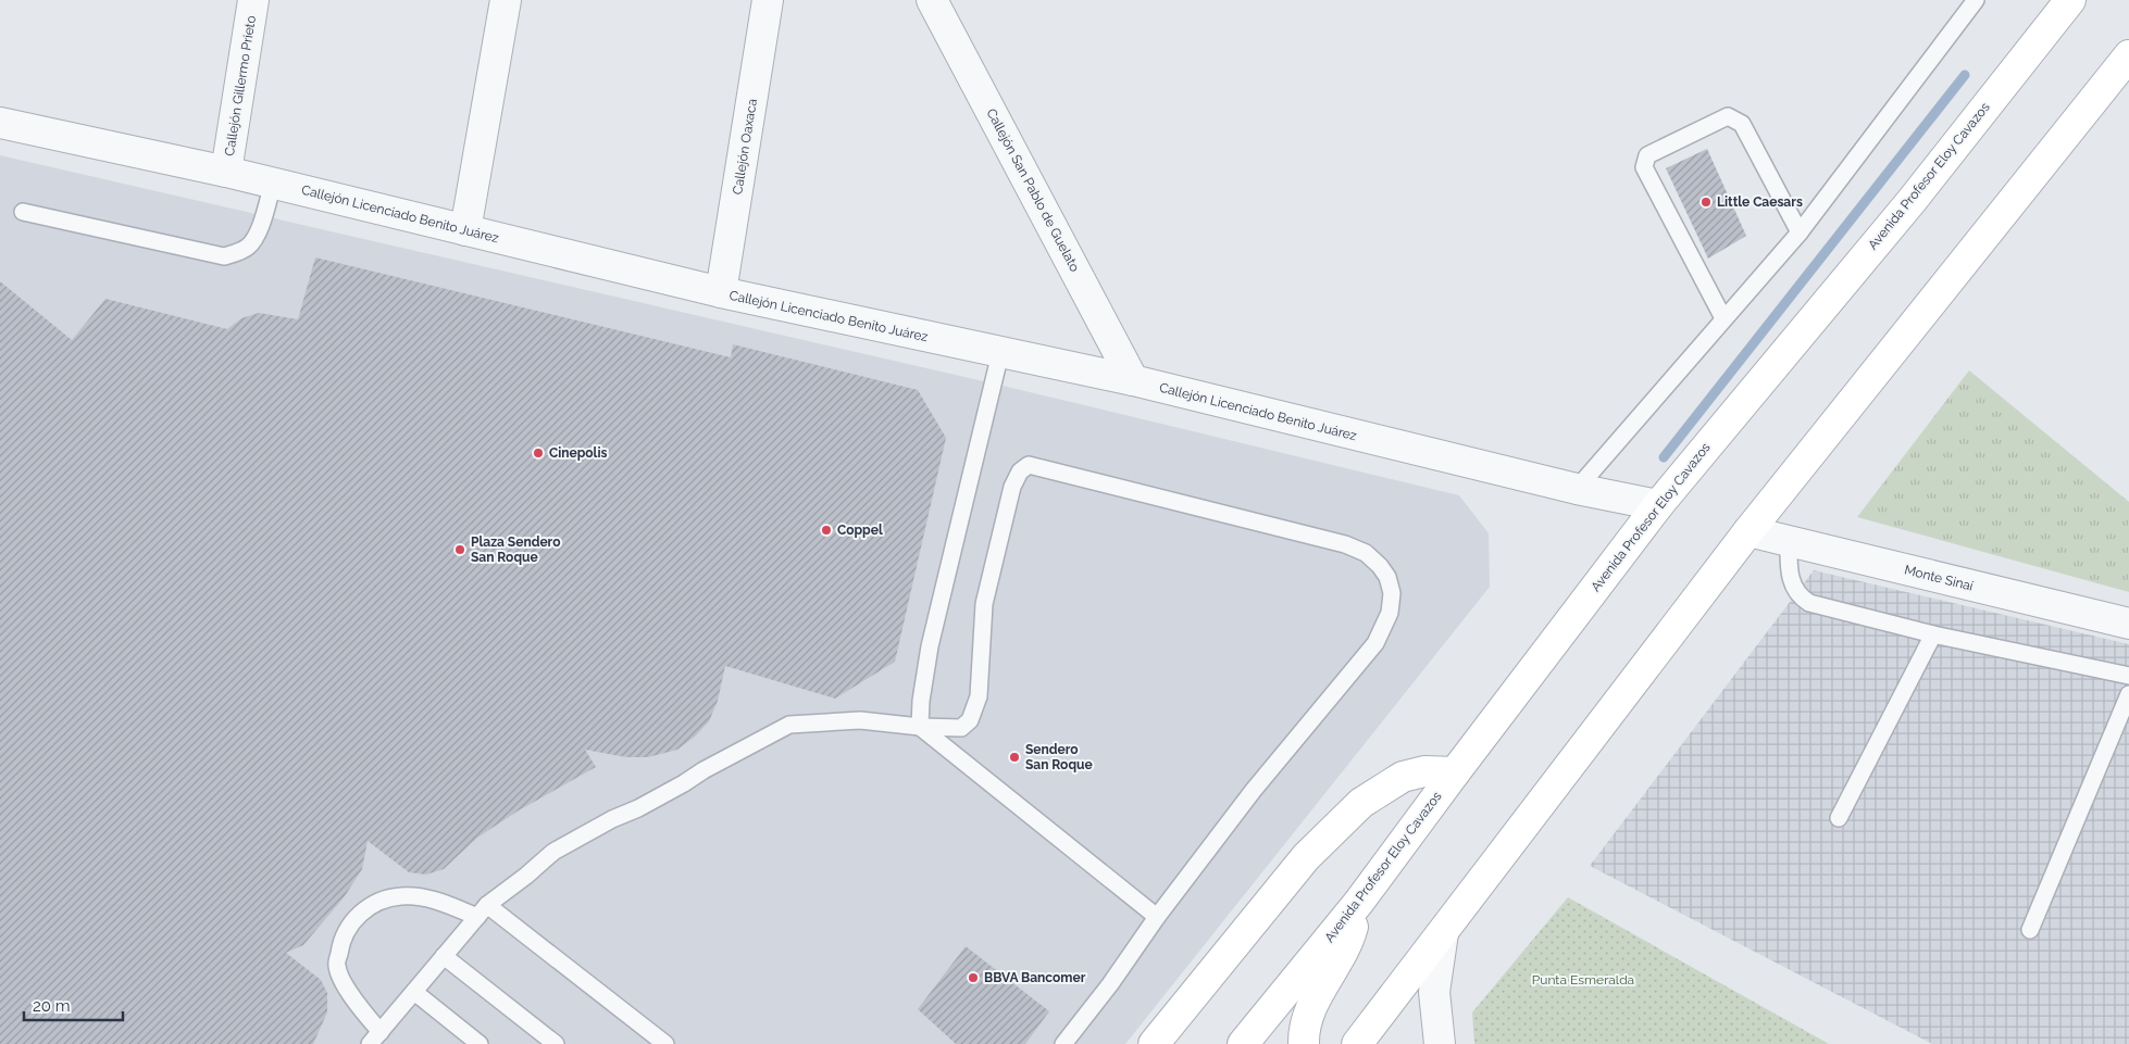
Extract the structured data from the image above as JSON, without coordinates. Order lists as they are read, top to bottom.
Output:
{
  "streets": {
    "main road": ["Avenida Profesor Eloy Cavazos"],
    "street": [
      "Callejón Gillermo Prieto",
      "Callejón Oaxaca",
      "Callejón San Pablo de Guelato",
      "Callejón Licenciado Benito Juárez",
      "Monte Sinaí"
    ]
  },
  "crossings": [
    ["Callejón Gillermo Prieto", "Callejón Licenciado Benito Juárez"],
    ["Callejón Oaxaca", "Callejón Licenciado Benito Juárez"],
    ["Avenida Profesor Eloy Cavazos", "Callejón Licenciado Benito Juárez"],
    ["Callejón San Pablo de Guelato", "Callejón Licenciado Benito Juárez"]
  ],
  "parks": ["Punta Esmeralda"],
  "places": [
    "Little Caesars",
    "Cinepolis",
    "Coppel",
    "Plaza Sendero San Roque",
    "Sendero San Roque",
    "BBVA Bancomer"
  ],
  "scale_bar": "20 m"
}
